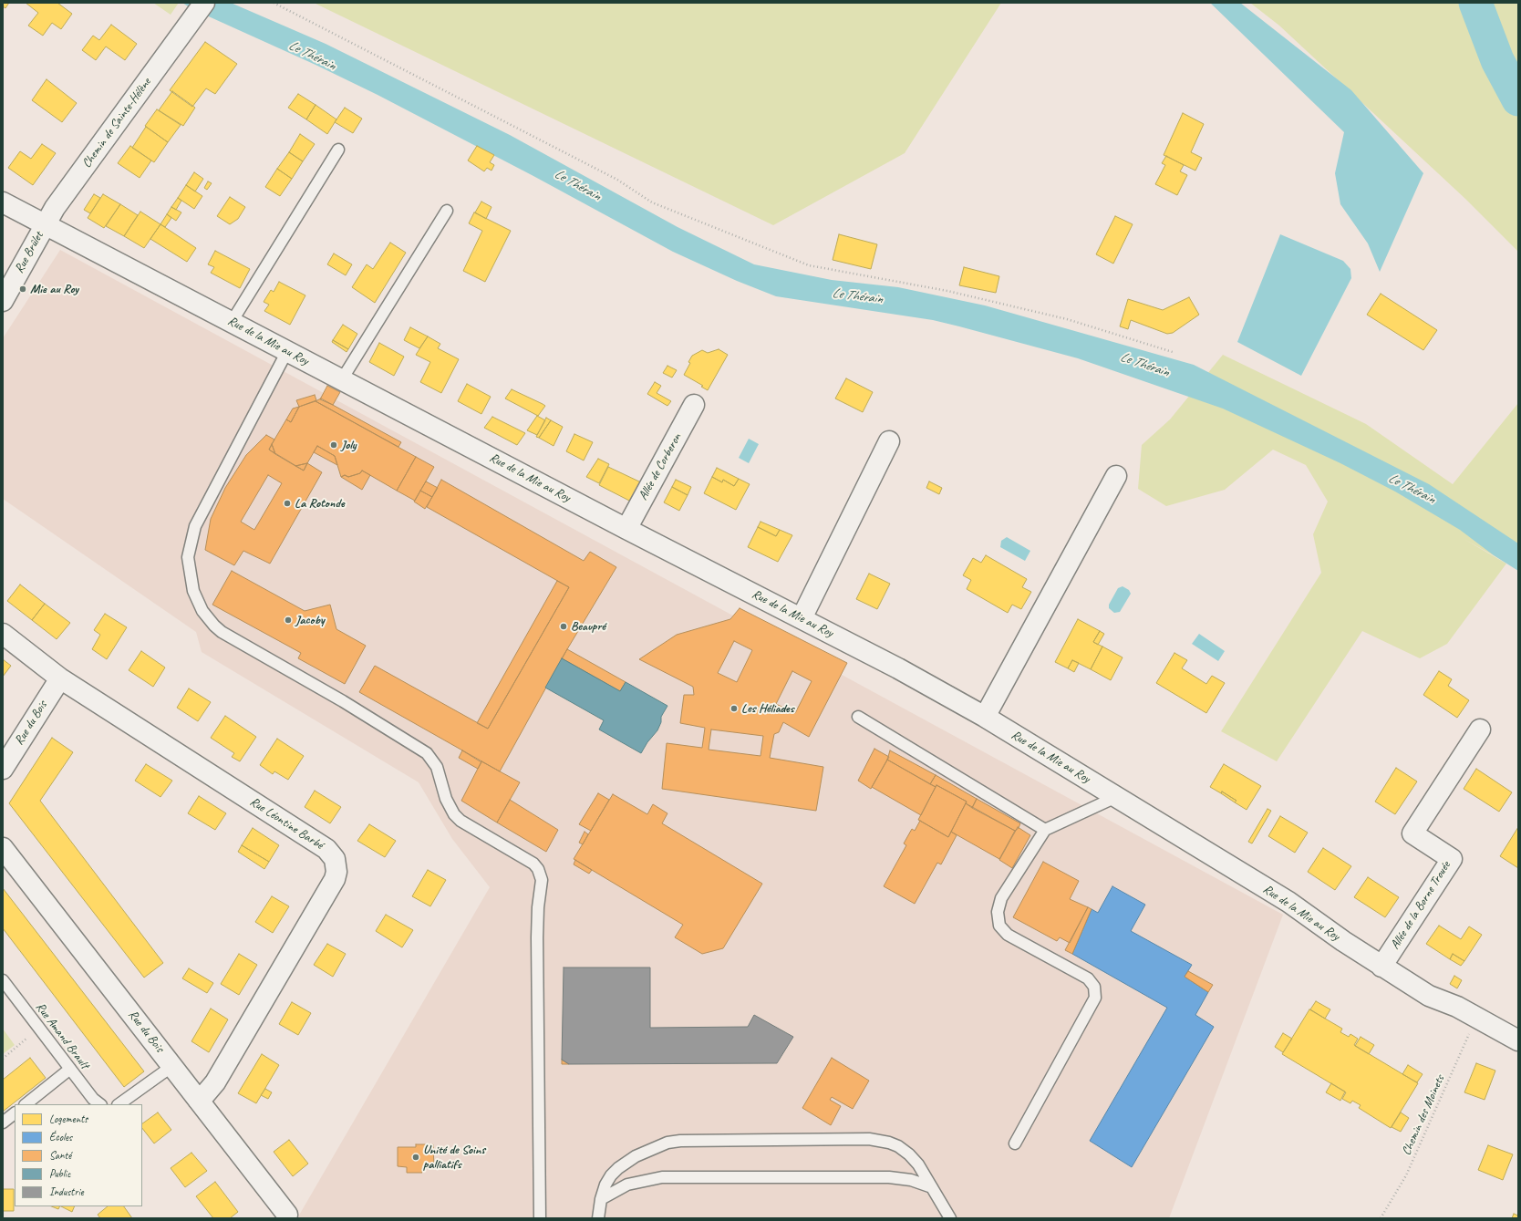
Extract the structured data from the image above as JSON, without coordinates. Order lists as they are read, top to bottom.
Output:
{
  "streets": {
    "street": [
      "Chemin de Sainte-Hélène",
      "Rue Brûlet",
      "Rue de la Mie au Roy",
      "Allée de Corberon",
      "Rue du Bois",
      "Rue Léontine Barbé",
      "Allée de la Borne Trouée"
    ],
    "lane": ["Rue Amand Brault"],
    "path": ["Chemin des Moinets"]
  },
  "crossings": [
    ["Chemin de Sainte-Hélène", "Rue Brûlet"],
    ["Chemin de Sainte-Hélène", "Rue de la Mie au Roy"],
    ["Rue Brûlet", "Rue de la Mie au Roy"],
    ["Rue de la Mie au Roy", "Allée de Corberon"],
    ["Rue de la Mie au Roy", "Allée de la Borne Trouée"],
    ["Rue de la Mie au Roy", "Chemin des Moinets"],
    ["Rue du Bois", "Rue Léontine Barbé"]
  ],
  "water": ["Le Thérain"],
  "places": [
    "Mie au Roy",
    "Joly",
    "La Rotonde",
    "Jacoby",
    "Beaupré",
    "Les Héliades",
    "Unité de Soins palliatifs"
  ],
  "legend": [
    "Logements",
    "Écoles",
    "Santé",
    "Public",
    "Industrie"
  ]
}
